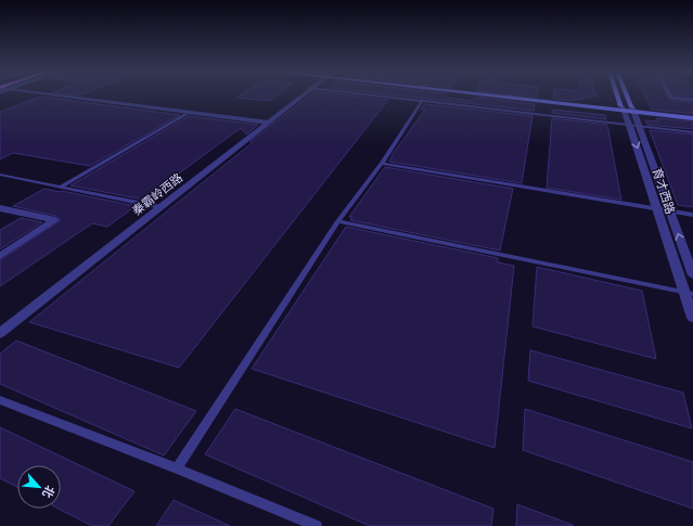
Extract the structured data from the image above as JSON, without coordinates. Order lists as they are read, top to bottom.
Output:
{
  "streets": {
    "main road": ["育才西路"],
    "street": ["秦霸岭西路"]
  },
  "north": "bottom right"
}
